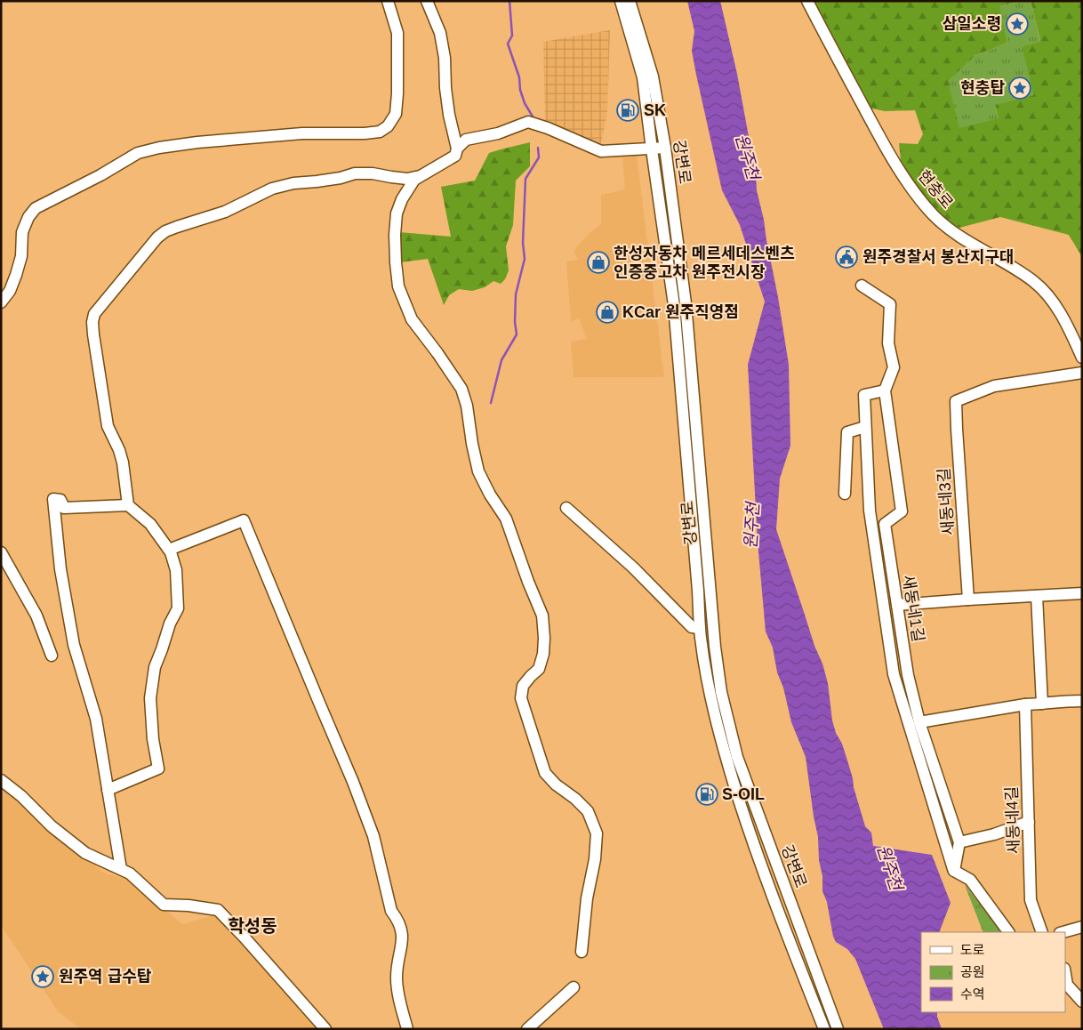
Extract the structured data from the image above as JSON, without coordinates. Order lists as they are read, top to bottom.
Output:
{
  "streets": {
    "street": [
      "강변로",
      "현충로",
      "새동네3길",
      "새동네1길",
      "새동네4길"
    ]
  },
  "districts": ["학성동"],
  "water": ["원주천"],
  "places": {
    "place": ["삼일소령", "현충탑", "원주역 급수탑"],
    "fuel station": ["SK", "S-OIL"],
    "public building": ["원주경찰서 봉산지구대"],
    "shop": ["한성자동차 메르세데스벤츠 인증중고차 원주전시장", "KCar 원주직영점"]
  },
  "legend": ["도로", "공원", "수역"]
}
